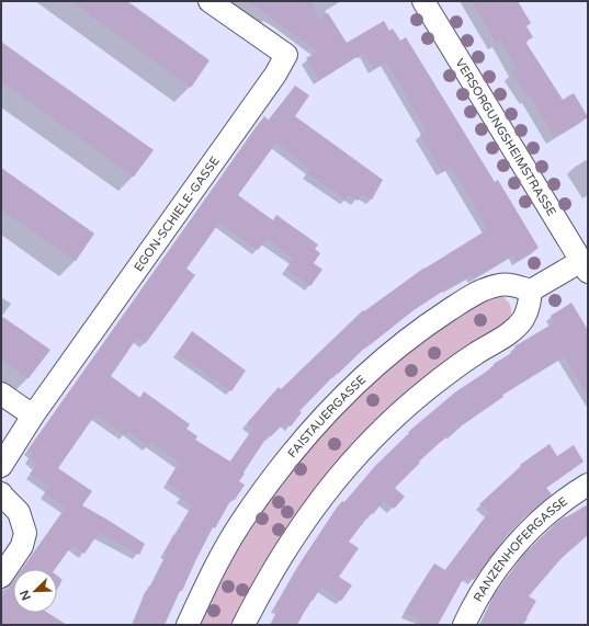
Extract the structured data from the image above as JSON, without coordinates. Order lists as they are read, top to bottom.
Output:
{
  "streets": {
    "street": [
      "VERSORGUNGSHEIMSTRASSE",
      "EGON-SCHIELE-GASSE",
      "FAISTAUERGASSE",
      "RANZENHOFERGASSE"
    ]
  },
  "north": "bottom left"
}
